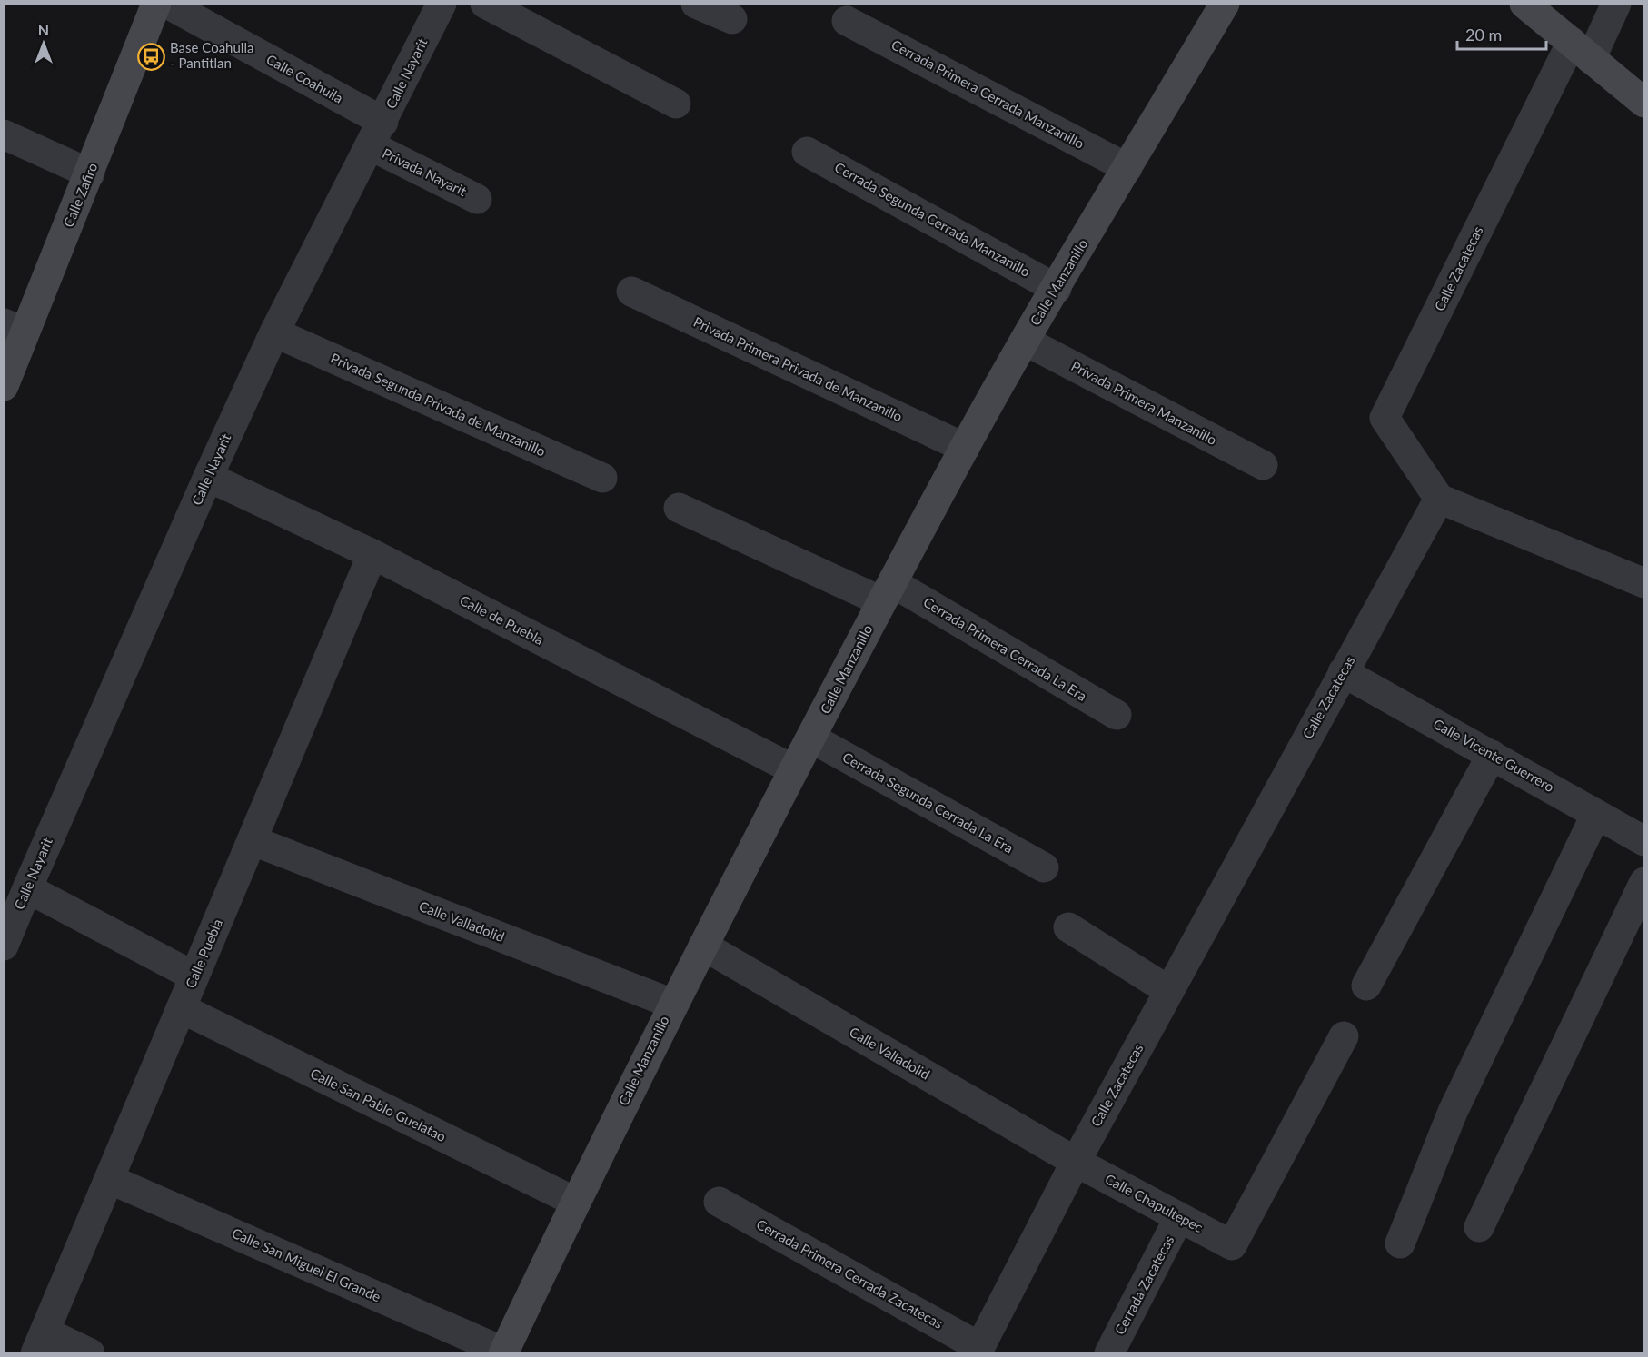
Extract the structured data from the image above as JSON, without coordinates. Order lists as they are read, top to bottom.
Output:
{
  "streets": {
    "street": [
      "Calle Nayarit",
      "Calle Coahuila",
      "Cerrada Primera Cerrada Manzanillo",
      "Privada Nayarit",
      "Calle Zafiro",
      "Cerrada Segunda Cerrada Manzanillo",
      "Calle Zacatecas",
      "Calle Manzanillo",
      "Privada Primera Privada de Manzanillo",
      "Privada Primera Manzanillo",
      "Privada Segunda Privada de Manzanillo",
      "Calle de Puebla",
      "Cerrada Primera Cerrada La Era",
      "Calle Vicente Guerrero",
      "Cerrada Segunda Cerrada La Era",
      "Calle Valladolid",
      "Calle Puebla",
      "Calle San Pablo Guelatao",
      "Calle Chapultepec",
      "Calle San Miguel El Grande",
      "Cerrada Primera Cerrada Zacatecas",
      "Cerrada Zacatecas"
    ]
  },
  "crossings": [
    ["Calle Nayarit", "Calle Coahuila"],
    ["Calle Nayarit", "Privada Nayarit"],
    ["Calle Nayarit", "Privada Segunda Privada de Manzanillo"],
    ["Calle Nayarit", "Calle de Puebla"],
    ["Calle Coahuila", "Privada Nayarit"],
    ["Cerrada Primera Cerrada Manzanillo", "Calle Manzanillo"],
    ["Cerrada Segunda Cerrada Manzanillo", "Calle Manzanillo"],
    ["Calle Zacatecas", "Calle Vicente Guerrero"],
    ["Calle Zacatecas", "Calle Valladolid"],
    ["Calle Zacatecas", "Calle Chapultepec"],
    ["Calle Zacatecas", "Cerrada Primera Cerrada Zacatecas"],
    ["Calle Manzanillo", "Privada Primera Privada de Manzanillo"],
    ["Calle Manzanillo", "Privada Primera Manzanillo"],
    ["Calle Manzanillo", "Calle de Puebla"],
    ["Calle Manzanillo", "Cerrada Primera Cerrada La Era"],
    ["Calle Manzanillo", "Cerrada Segunda Cerrada La Era"],
    ["Calle Manzanillo", "Calle Valladolid"],
    ["Calle Manzanillo", "Calle San Pablo Guelatao"],
    ["Calle Manzanillo", "Calle San Miguel El Grande"],
    ["Calle de Puebla", "Calle Puebla"],
    ["Calle Valladolid", "Calle Puebla"],
    ["Calle Valladolid", "Calle Chapultepec"],
    ["Calle Puebla", "Calle San Pablo Guelatao"],
    ["Calle Puebla", "Calle San Miguel El Grande"],
    ["Calle Chapultepec", "Cerrada Zacatecas"]
  ],
  "places": {
    "bus stop": ["Base Coahuila - Pantitlan"]
  },
  "scale_bar": "20 m",
  "north": "top"
}
